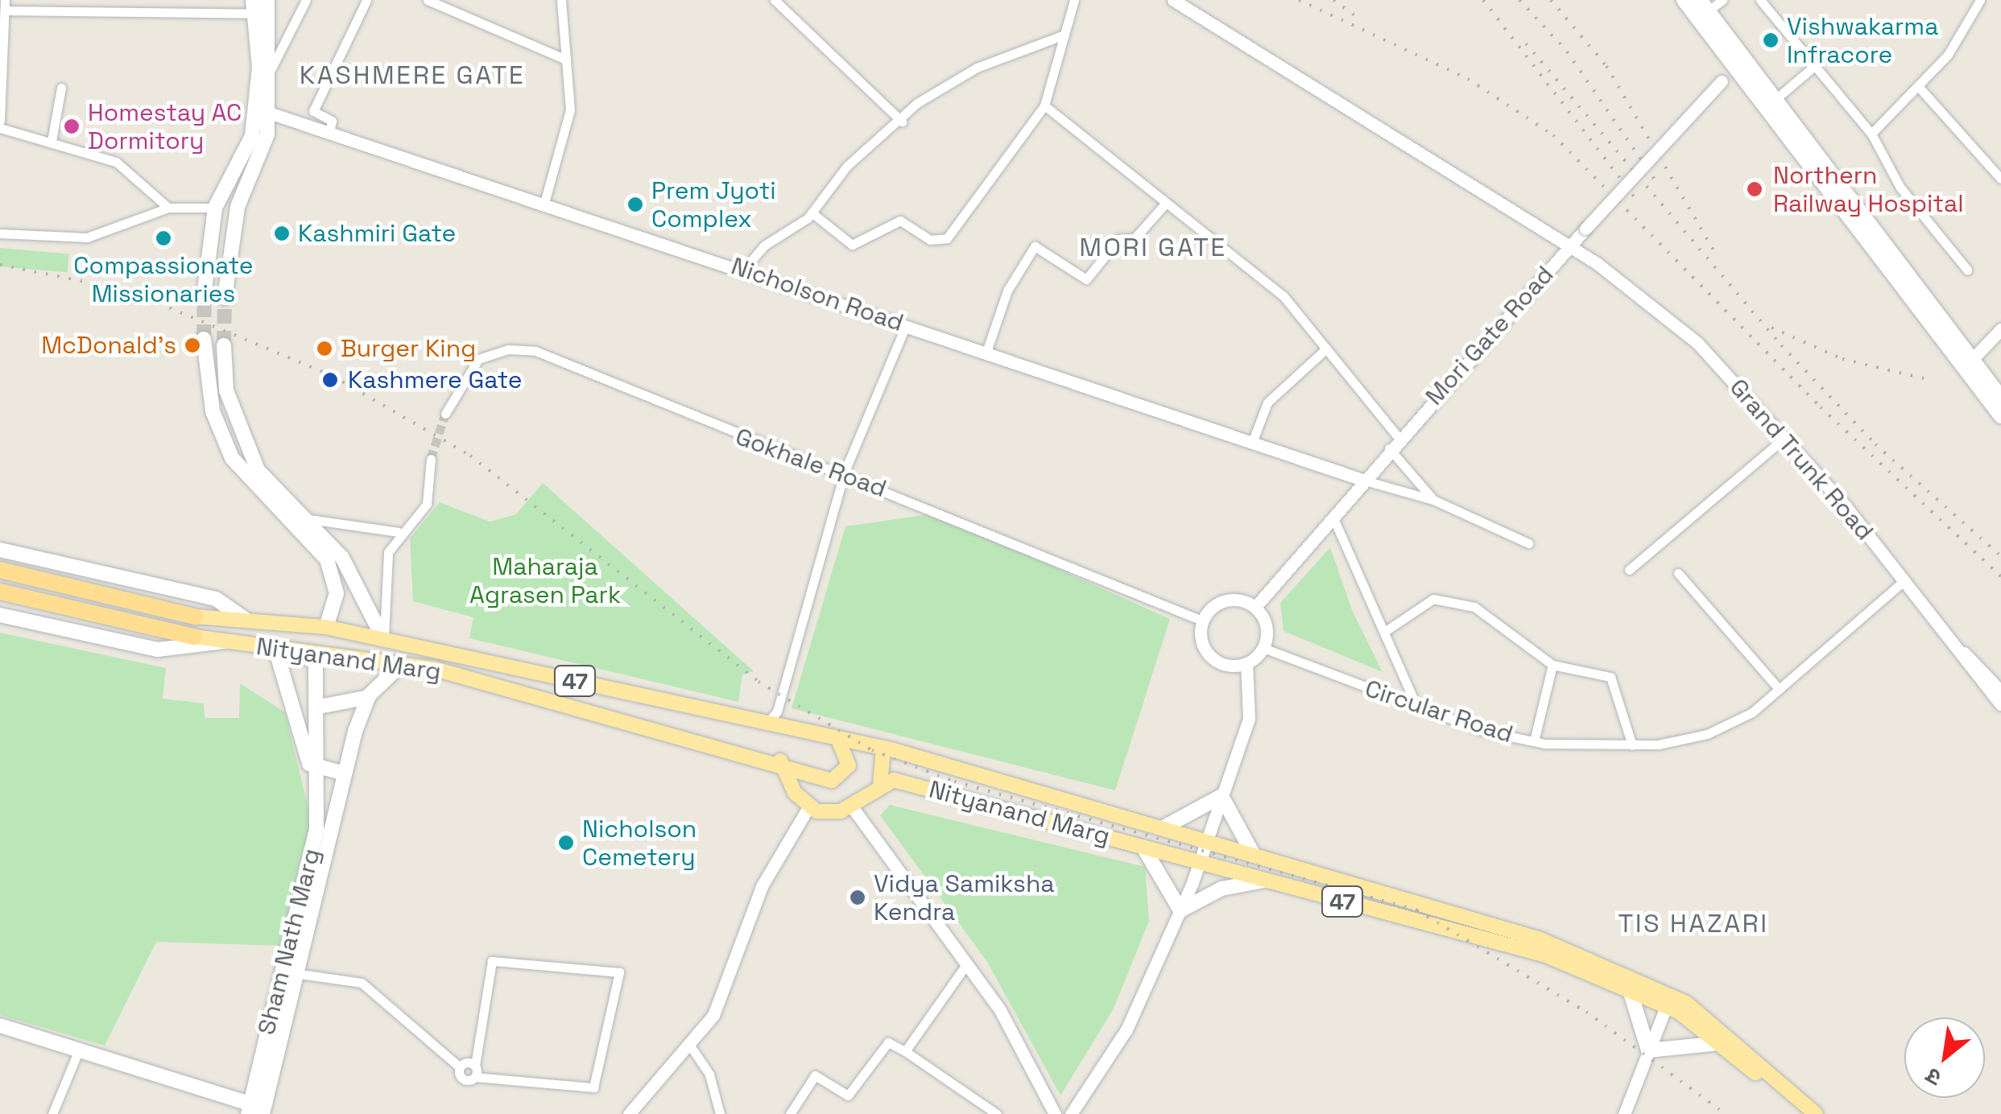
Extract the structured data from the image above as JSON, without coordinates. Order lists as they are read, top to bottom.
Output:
{
  "streets": {
    "main road": ["Nityanand Marg", "47", "Sham Nath Marg"],
    "street": [
      "Nicholson Road",
      "Mori Gate Road",
      "Grand Trunk Road",
      "Gokhale Road",
      "Circular Road"
    ]
  },
  "crossings": [
    ["Nicholson Road", "Mori Gate Road"],
    ["Mori Gate Road", "Grand Trunk Road"],
    ["Mori Gate Road", "Gokhale Road"],
    ["Mori Gate Road", "Circular Road"],
    ["Grand Trunk Road", "Circular Road"],
    ["Gokhale Road", "Circular Road"],
    ["Nityanand Marg", "Sham Nath Marg"]
  ],
  "districts": ["KASHMERE GATE", "MORI GATE", "TIS HAZARI"],
  "parks": ["Maharaja Agrasen Park"],
  "places": [
    "Vishwakarma Infracore",
    "Homestay AC Dormitory",
    "Northern Railway Hospital",
    "Prem Jyoti Complex",
    "Kashmiri Gate",
    "Compassionate Missionaries",
    "McDonald's",
    "Burger King",
    "Kashmere Gate",
    "Nicholson Cemetery",
    "Vidya Samiksha Kendra"
  ],
  "north": "bottom left"
}
